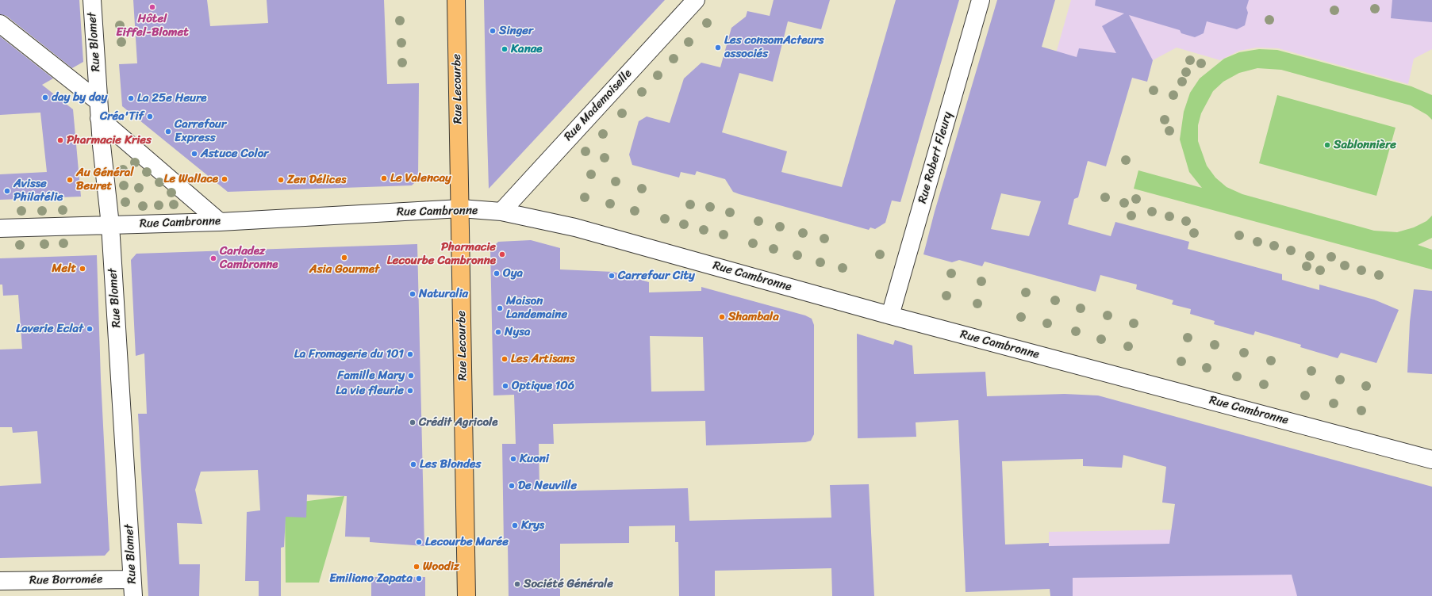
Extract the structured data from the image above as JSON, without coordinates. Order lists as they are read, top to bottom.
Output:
{
  "streets": {
    "main road": ["Rue Lecourbe"],
    "street": [
      "Rue Blomet",
      "Rue Mademoiselle",
      "Rue Robert Fleury",
      "Rue Cambronne",
      "Rue Borromée"
    ]
  },
  "crossings": [
    ["Rue Blomet", "Rue Cambronne"],
    ["Rue Blomet", "Rue Borromée"],
    ["Rue Lecourbe", "Rue Cambronne"],
    ["Rue Mademoiselle", "Rue Cambronne"],
    ["Rue Robert Fleury", "Rue Cambronne"]
  ],
  "places": [
    "Hôtel Eiffel-Blomet",
    "Singer",
    "Les consomActeurs associés",
    "Kanae",
    "day by day",
    "La 25e Heure",
    "Créa'Tif",
    "Carrefour Express",
    "Pharmacie Kries",
    "Sablonnière",
    "Astuce Color",
    "Le Valencay",
    "Le Wallace",
    "Au Général Beuret",
    "Zen Délices",
    "Avisse Philatélie",
    "Pharmacie Lecourbe Cambronne",
    "Asia Gourmet",
    "Carladez Cambronne",
    "Melt",
    "Oya",
    "Carrefour City",
    "Naturalia",
    "Maison Landemaine",
    "Shambala",
    "Laverie Eclat",
    "Nysa",
    "La Fromagerie du 101",
    "Les Artisans",
    "Famille Mary",
    "Optique 106",
    "La vie fleurie",
    "Crédit Agricole",
    "Kuoni",
    "Les Blondes",
    "De Neuville",
    "Krys",
    "Lecourbe Marée",
    "Woodiz",
    "Emiliano Zapata",
    "Société Générale"
  ]
}
